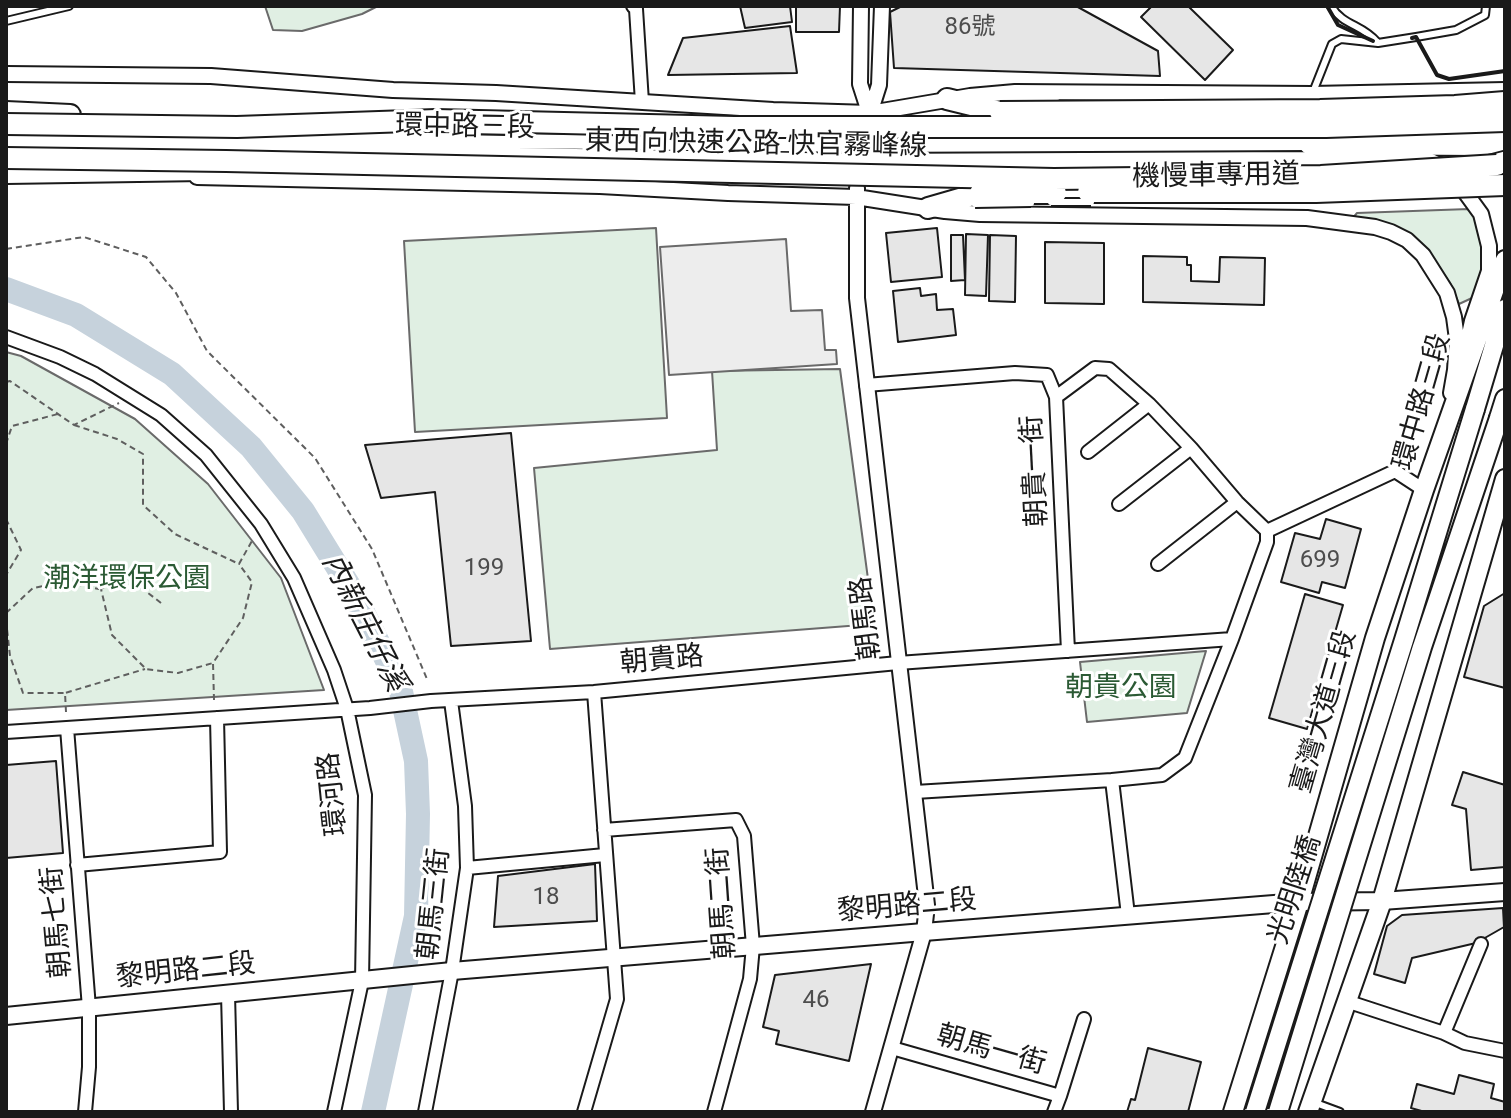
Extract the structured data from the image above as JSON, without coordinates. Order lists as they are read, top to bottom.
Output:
{
  "streets": {
    "highway": ["東西向快速公路 快官霧峰線"],
    "main road": ["臺灣大道三段", "光明陸橋", "黎明路二段"],
    "street": [
      "環中路三段",
      "朝貴一街",
      "朝馬路",
      "朝貴路",
      "環河路",
      "朝馬二街",
      "朝馬三街",
      "朝馬七街",
      "朝馬一街"
    ],
    "lane": ["機慢車專用道"]
  },
  "crossings": [
    ["環中路三段", "朝馬路"],
    ["環中路三段", "臺灣大道三段"],
    ["朝貴一街", "朝馬路"],
    ["朝馬路", "朝貴路"],
    ["朝馬路", "黎明路二段"],
    ["朝馬路", "朝馬一街"],
    ["朝貴路", "環河路"],
    ["朝貴路", "朝馬三街"],
    ["臺灣大道三段", "黎明路二段"],
    ["環河路", "黎明路二段"],
    ["朝馬二街", "黎明路二段"],
    ["朝馬三街", "黎明路二段"],
    ["黎明路二段", "朝馬七街"]
  ],
  "water": ["內新庄仔溪"],
  "parks": ["潮洋環保公園", "朝貴公園"],
  "house_numbers": [
    "86號",
    "699",
    "199",
    "18",
    "46"
  ]
}
